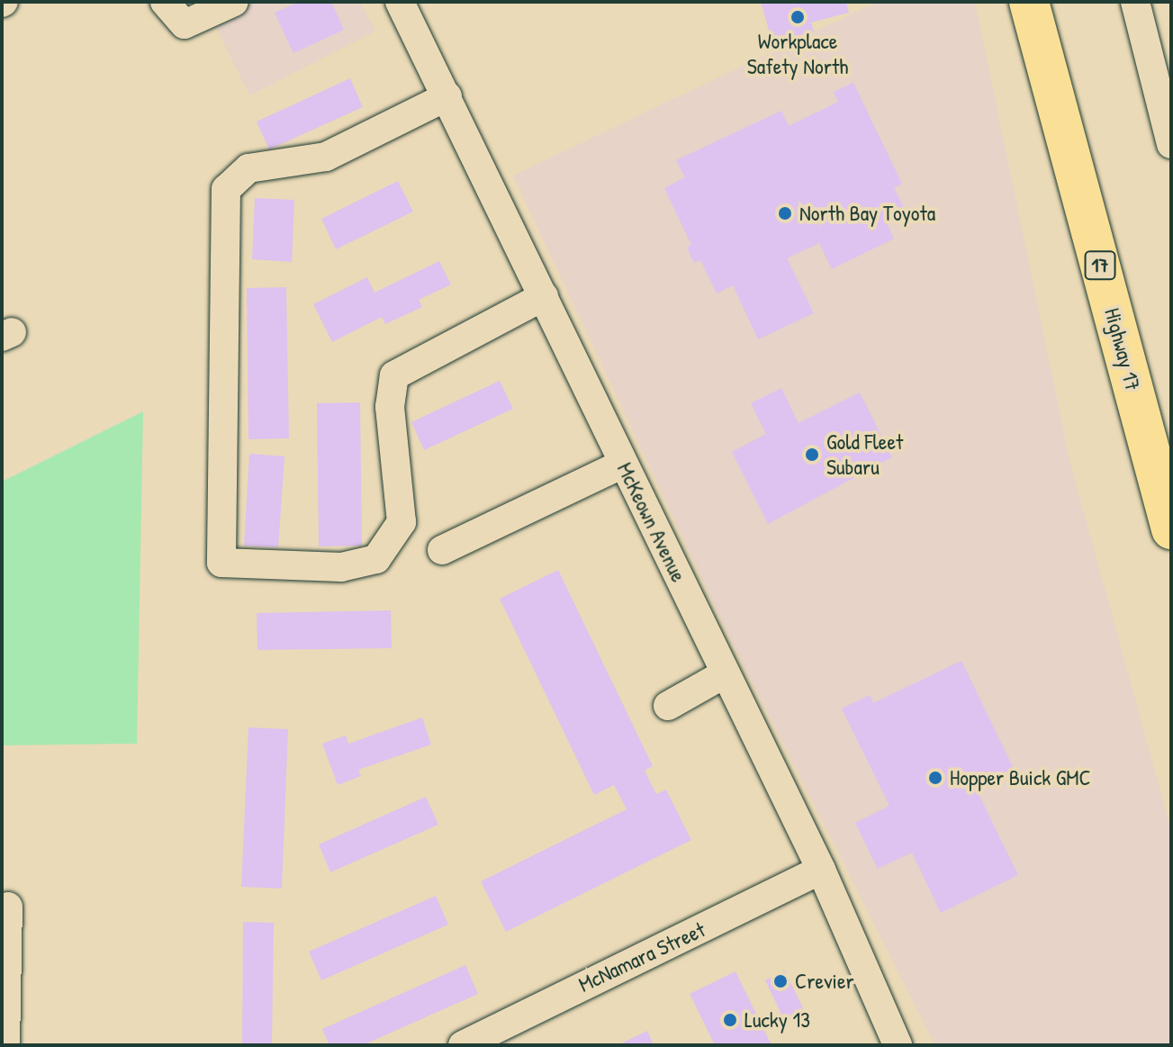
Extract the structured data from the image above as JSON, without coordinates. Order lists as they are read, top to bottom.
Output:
{
  "streets": {
    "highway": ["17", "Highway 17"],
    "street": ["McKeown Avenue", "McNamara Street"]
  },
  "crossings": [
    ["McKeown Avenue", "McNamara Street"]
  ],
  "places": [
    "Workplace Safety North",
    "North Bay Toyota",
    "Gold Fleet Subaru",
    "Hopper Buick GMC",
    "Crevier",
    "Lucky 13"
  ]
}
